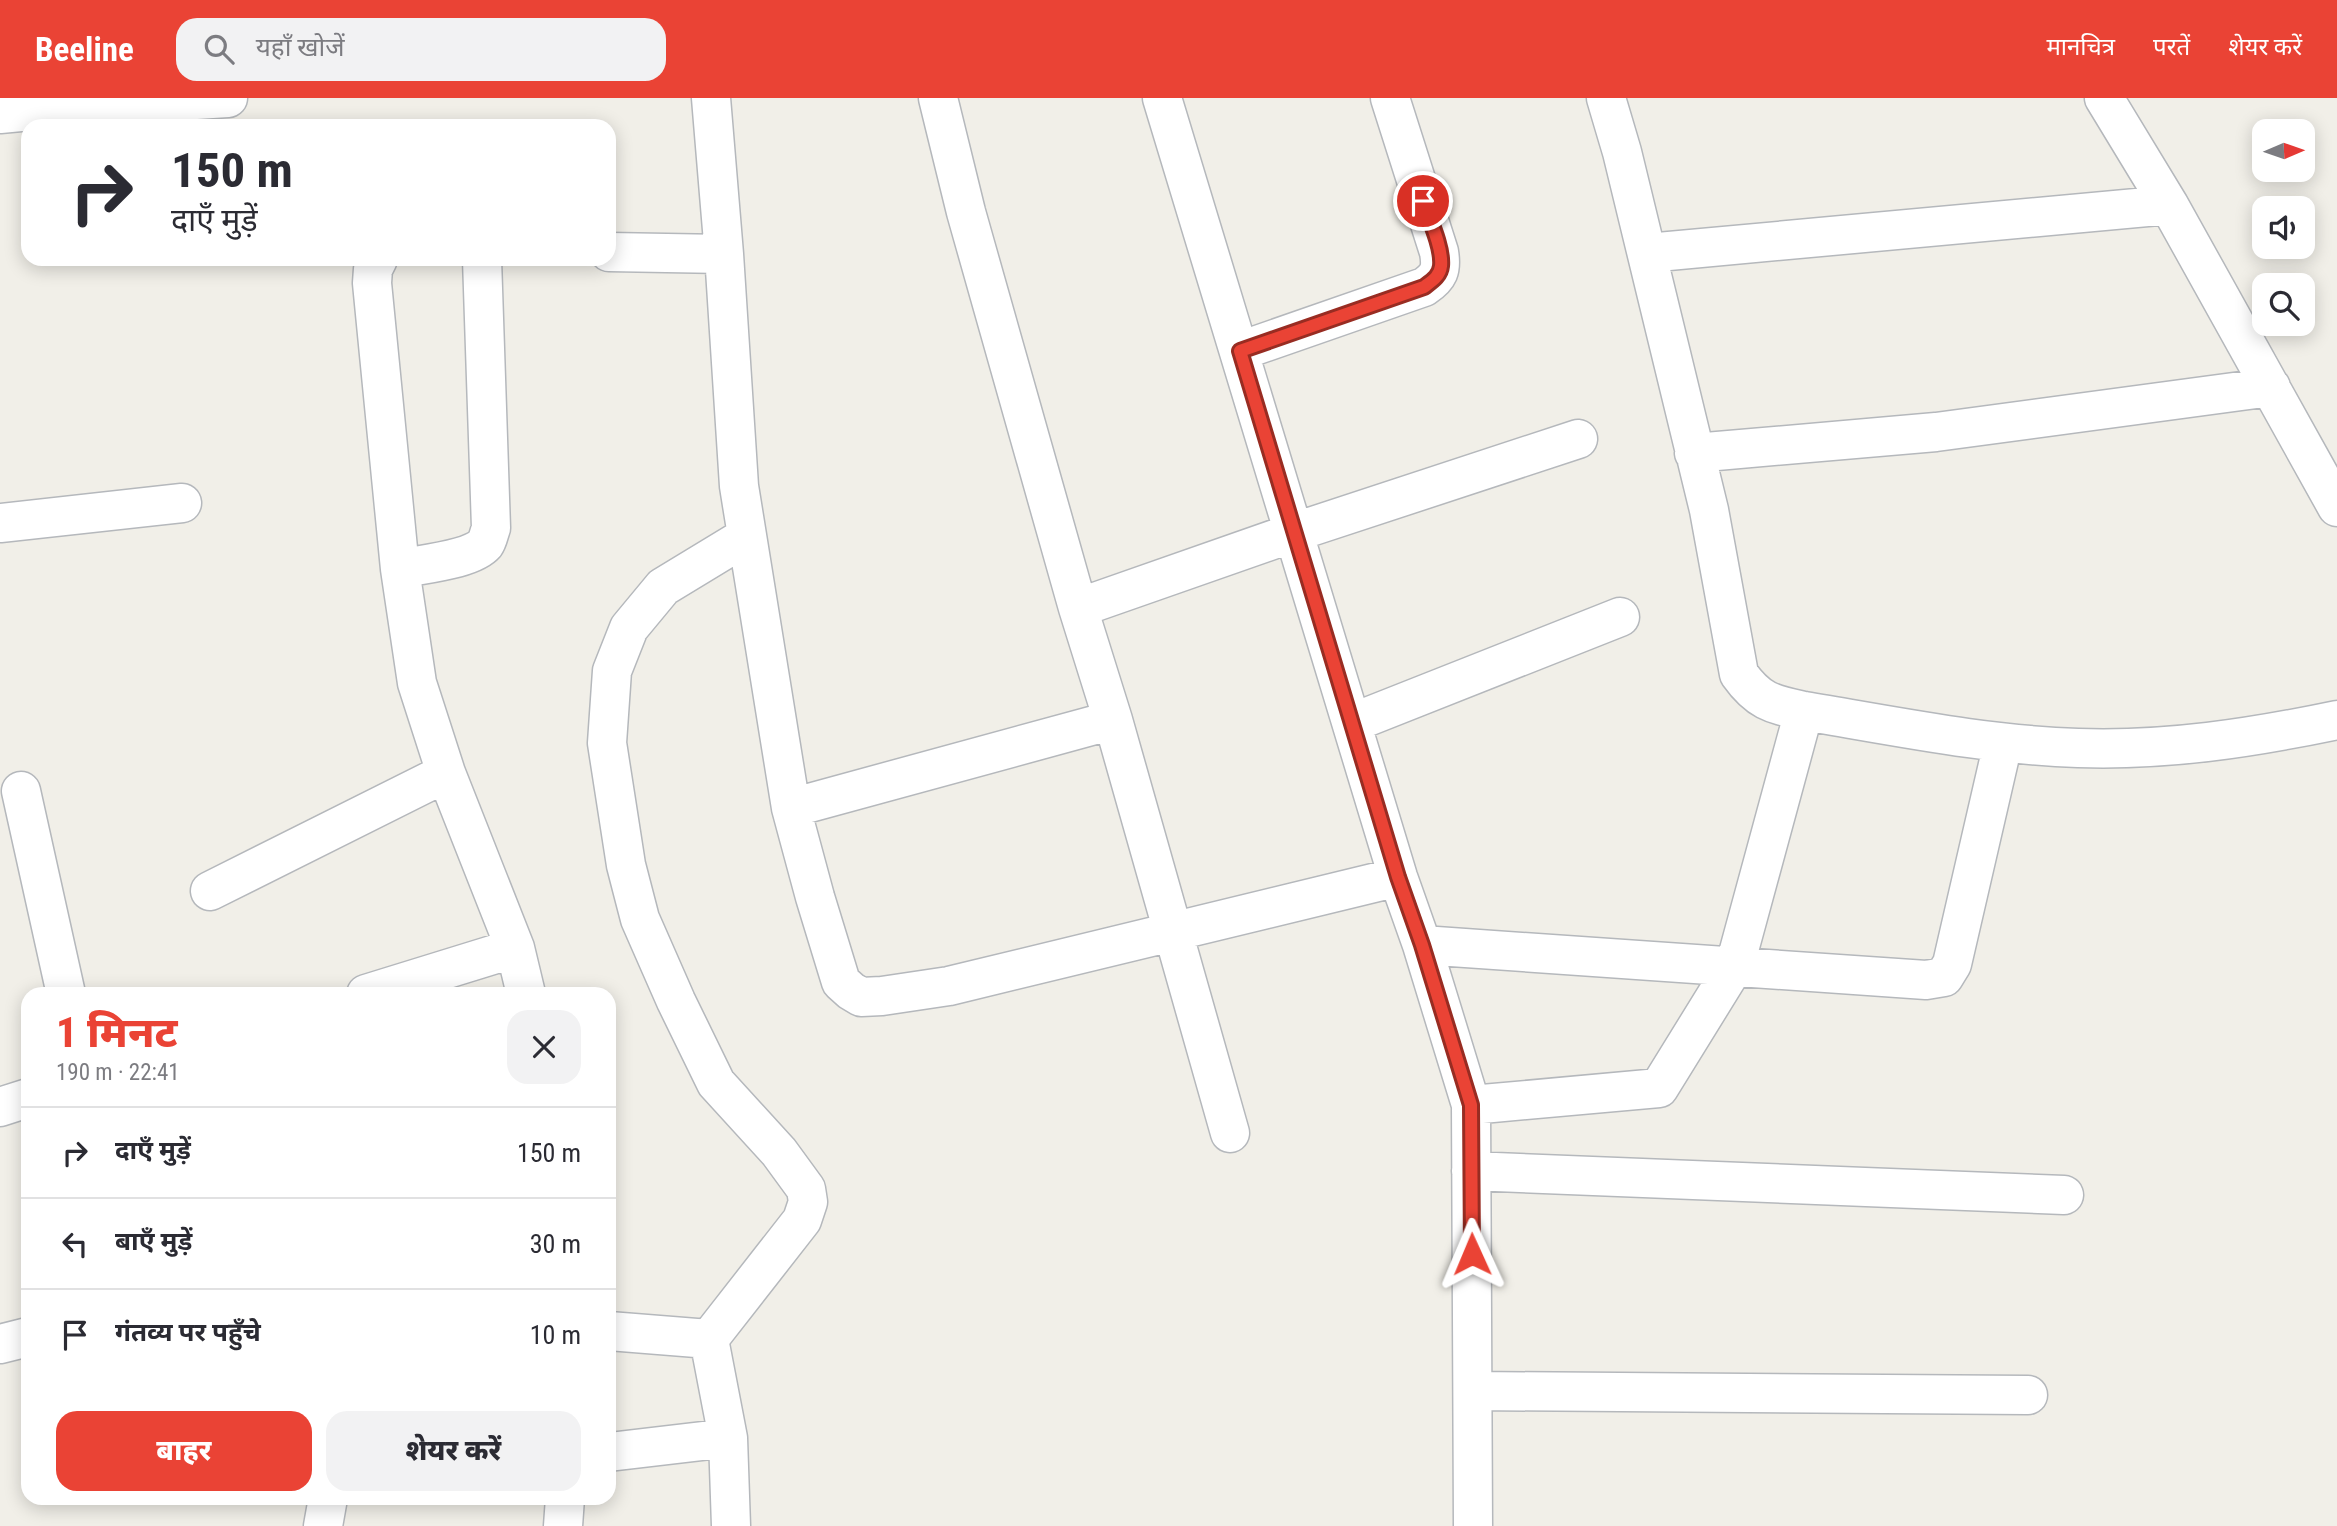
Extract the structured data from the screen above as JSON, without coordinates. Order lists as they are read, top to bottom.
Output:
{
  "north": "right",
  "page": {
    "header": "Beeline",
    "search": "यहाँ खोजें",
    "nav": ["मानचित्र", "परतें", "शेयर करें"],
    "turn": ["150 m", "दाएँ मुड़ें"],
    "heading": ["1 मिनट", "190 m · 22:41"],
    "list": [
      {
        "name": "दाएँ मुड़ें",
        "value": "150 m"
      },
      {
        "name": "बाएँ मुड़ें",
        "value": "30 m"
      },
      {
        "name": "गंतव्य पर पहुँचे",
        "value": "10 m"
      }
    ],
    "buttons": ["बाहर", "शेयर करें"]
  }
}
